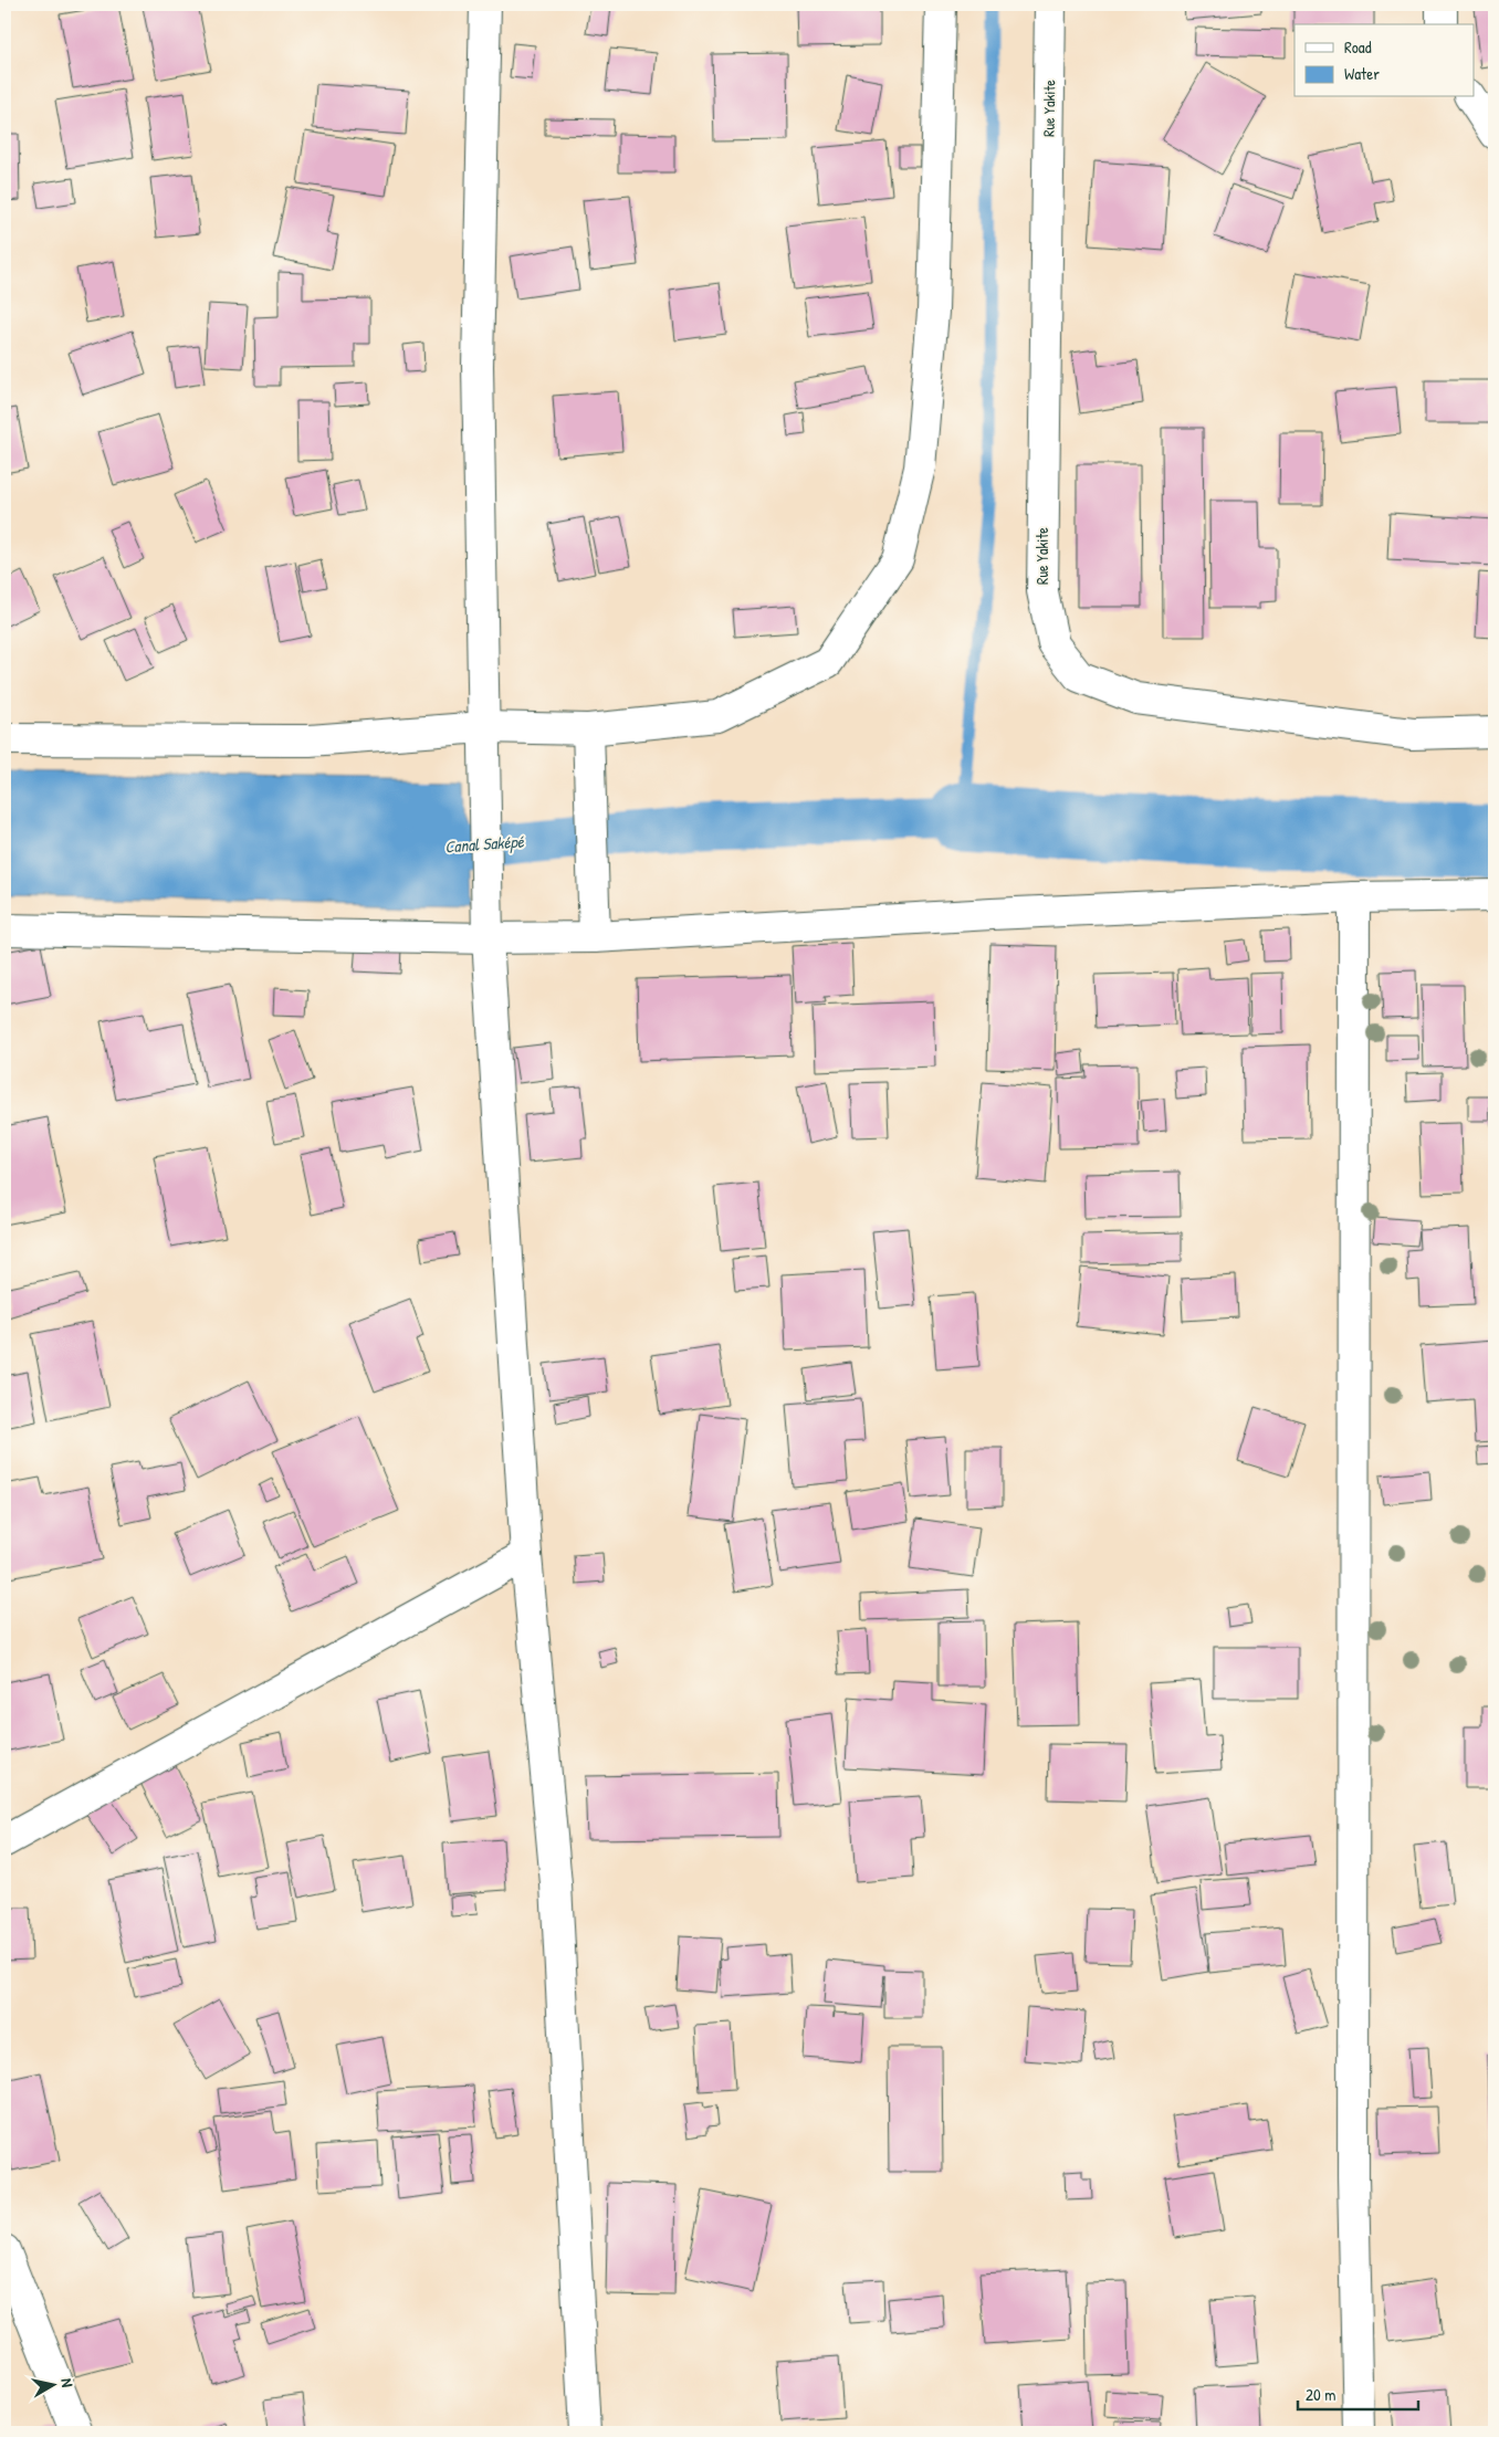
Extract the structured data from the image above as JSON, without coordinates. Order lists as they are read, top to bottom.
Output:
{
  "streets": {
    "street": ["Rue Yakite"]
  },
  "water": ["Canal Saképé"],
  "legend": ["Road", "Water"],
  "scale_bar": "20 m",
  "north": "right"
}
